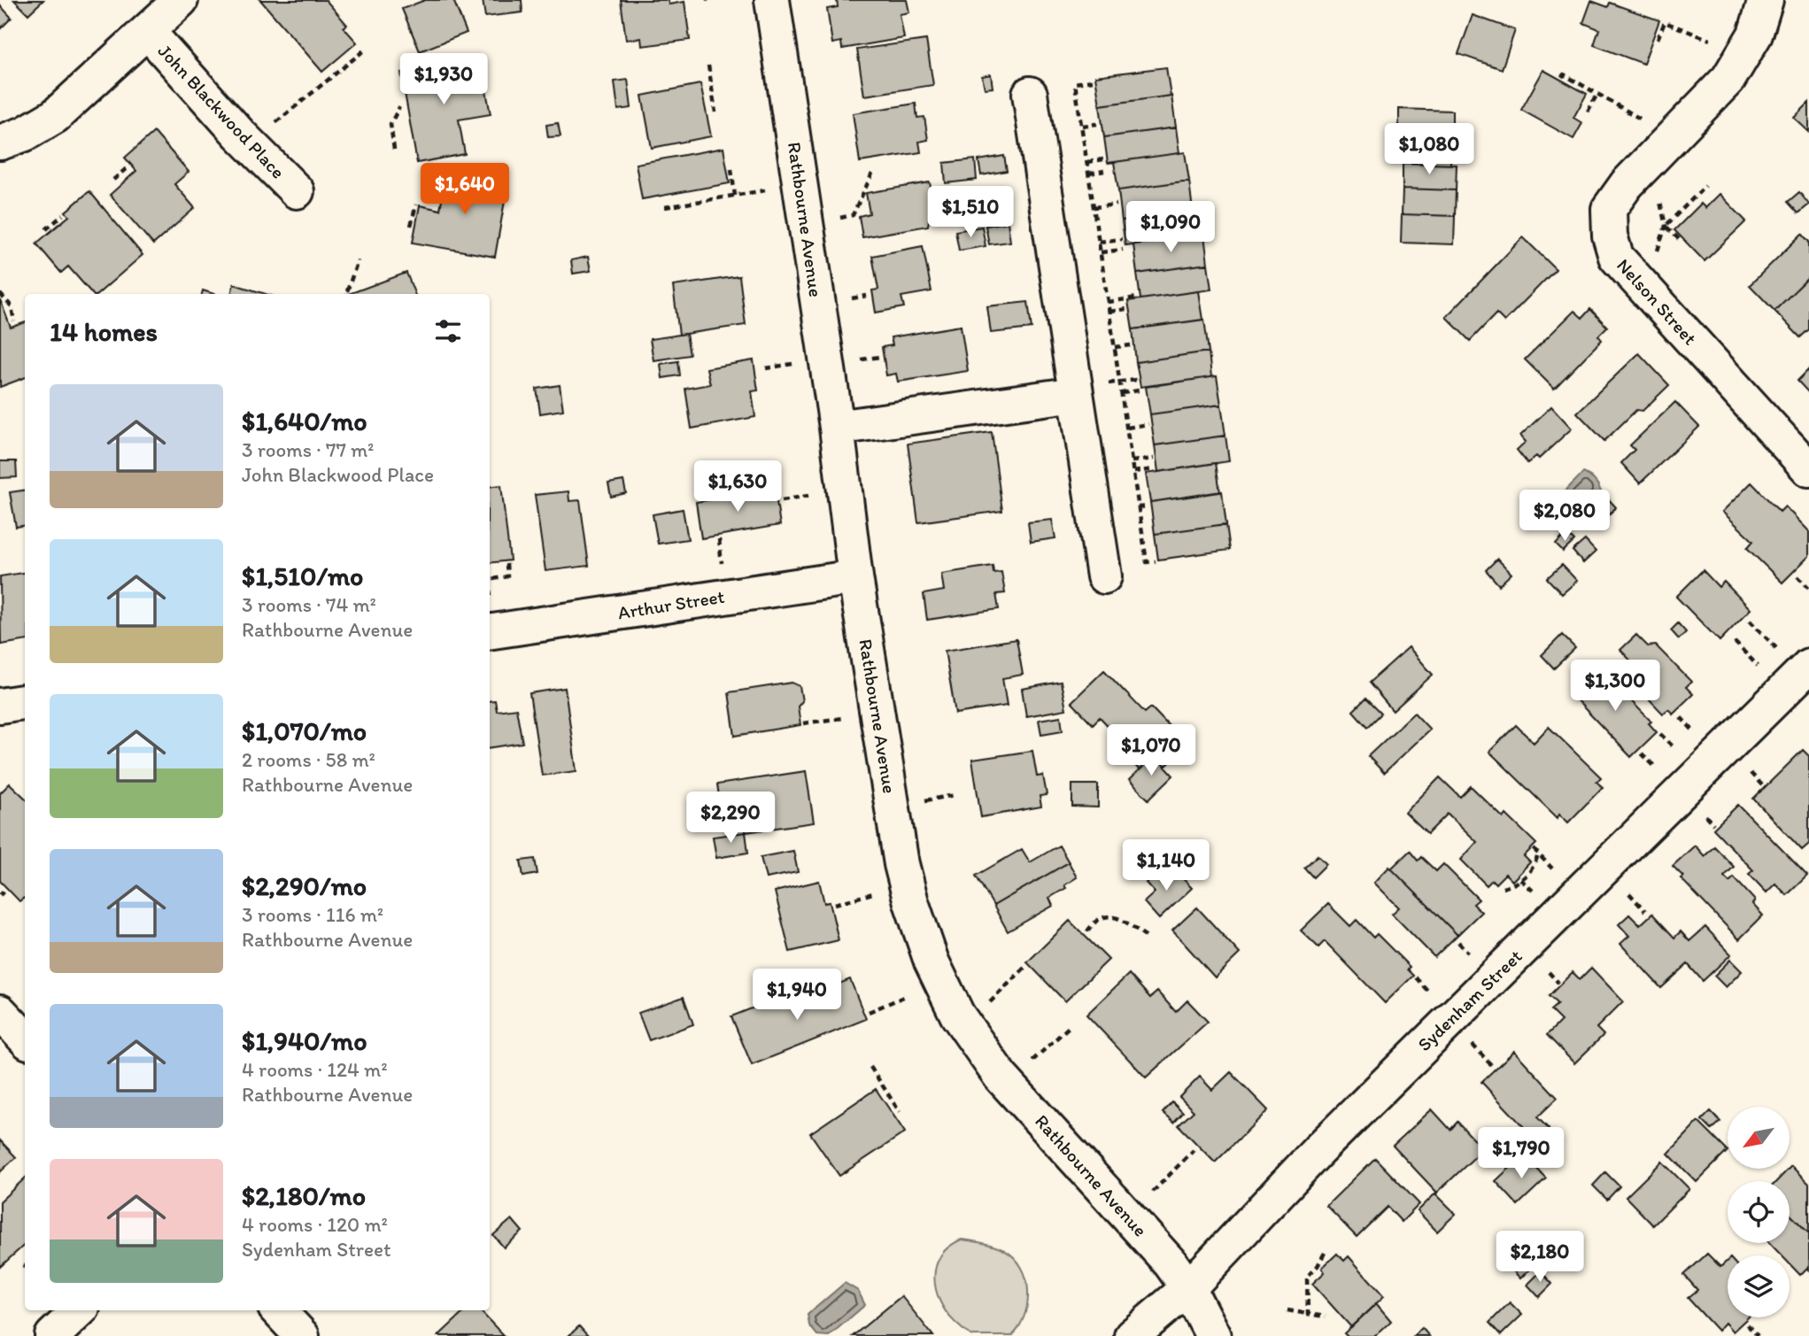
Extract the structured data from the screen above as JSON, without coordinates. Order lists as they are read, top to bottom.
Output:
{
  "streets": {
    "street": [
      "John Blackwood Place",
      "Rathbourne Avenue",
      "Nelson Street",
      "Arthur Street",
      "Sydenham Street"
    ]
  },
  "crossings": [
    ["Rathbourne Avenue", "Arthur Street"],
    ["Rathbourne Avenue", "Sydenham Street"]
  ],
  "north": "bottom left",
  "page": {
    "price": [
      "$1,930",
      "$1,080",
      "$1,640",
      "$1,510",
      "$1,090",
      "$1,630",
      "$2,080",
      "$1,300",
      "$1,070",
      "$2,290",
      "$1,140",
      "$1,940",
      "$1,790",
      "$2,180"
    ],
    "heading": "14 homes",
    "list": [
      {
        "name": "$1,640/mo",
        "note": "3 rooms · 77 m² · John Blackwood Place"
      },
      {
        "name": "$1,510/mo",
        "note": "3 rooms · 74 m² · Rathbourne Avenue"
      },
      {
        "name": "$1,070/mo",
        "note": "2 rooms · 58 m² · Rathbourne Avenue"
      },
      {
        "name": "$2,290/mo",
        "note": "3 rooms · 116 m² · Rathbourne Avenue"
      },
      {
        "name": "$1,940/mo",
        "note": "4 rooms · 124 m² · Rathbourne Avenue"
      },
      {
        "name": "$2,180/mo",
        "note": "4 rooms · 120 m² · Sydenham Street"
      }
    ]
  }
}
